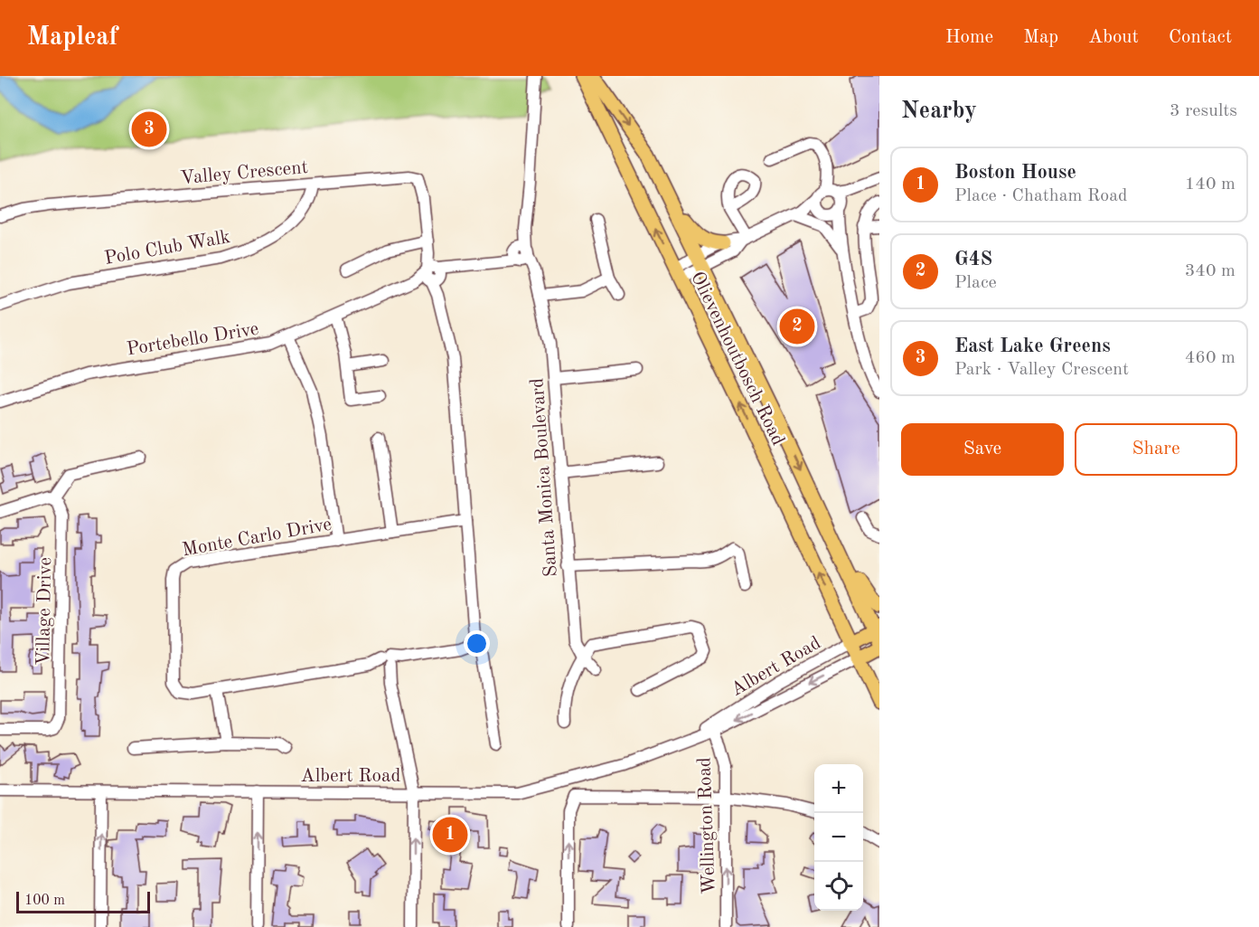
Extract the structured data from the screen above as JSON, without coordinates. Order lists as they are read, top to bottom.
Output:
{
  "streets": {
    "main road": ["Olievenhoutbosch Road"],
    "street": [
      "Valley Crescent",
      "Polo Club Walk",
      "Portebello Drive",
      "Santa Monica Boulevard",
      "Monte Carlo Drive",
      "Village Drive",
      "Albert Road",
      "Wellington Road"
    ]
  },
  "crossings": [
    ["Valley Crescent", "Polo Club Walk"],
    ["Valley Crescent", "Portebello Drive"],
    ["Portebello Drive", "Santa Monica Boulevard"],
    ["Olievenhoutbosch Road", "Albert Road"],
    ["Albert Road", "Wellington Road"]
  ],
  "one_way": ["Wellington Road"],
  "scale_bar": "100 m",
  "page": {
    "header": "Mapleaf",
    "nav": [
      "Home",
      "Map",
      "About",
      "Contact"
    ],
    "heading": ["Nearby", "3 results"],
    "pins": ["3", "2", "1"],
    "list": [
      {
        "mark": "1",
        "name": "Boston House",
        "note": "Place · Chatham Road",
        "value": "140 m"
      },
      {
        "mark": "2",
        "name": "G4S",
        "note": "Place",
        "value": "340 m"
      },
      {
        "mark": "3",
        "name": "East Lake Greens",
        "note": "Park · Valley Crescent",
        "value": "460 m"
      }
    ],
    "buttons": ["Save", "Share"],
    "map_buttons": ["+", "−"],
    "scale": "100 m"
  }
}
